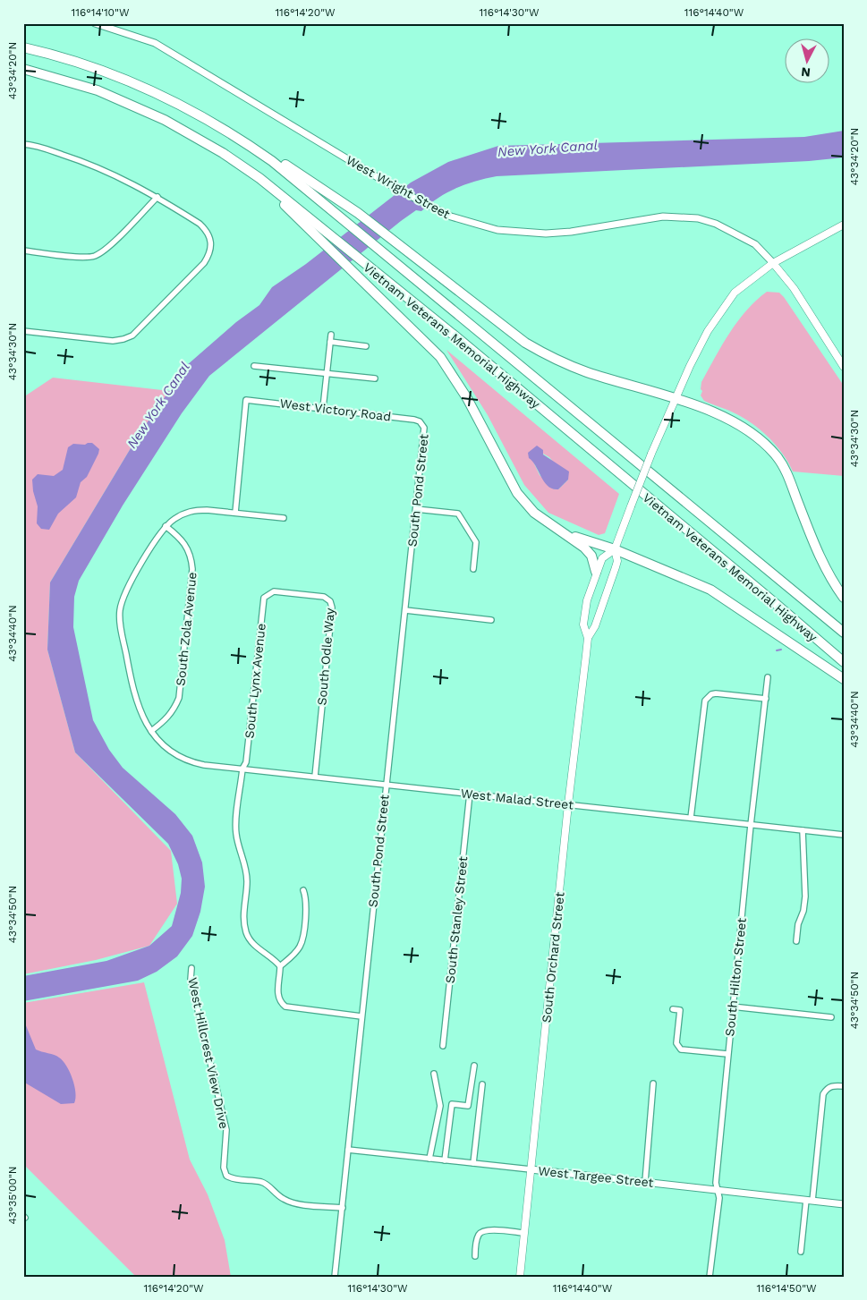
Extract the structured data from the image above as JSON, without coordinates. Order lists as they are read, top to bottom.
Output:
{
  "streets": {
    "highway": ["Vietnam Veterans Memorial Highway"],
    "main road": ["South Orchard Street"],
    "street": [
      "West Wright Street",
      "West Victory Road",
      "South Pond Street",
      "South Zola Avenue",
      "South Odle Way",
      "South Lynx Avenue",
      "West Malad Street",
      "South Stanley Street",
      "South Hilton Street",
      "West Hillcrest View Drive",
      "West Targee Street"
    ]
  },
  "crossings": [
    ["West Wright Street", "South Orchard Street"],
    ["West Victory Road", "South Pond Street"],
    ["South Pond Street", "West Malad Street"],
    ["South Pond Street", "West Hillcrest View Drive"],
    ["South Pond Street", "West Targee Street"],
    ["South Zola Avenue", "West Malad Street"],
    ["South Odle Way", "South Lynx Avenue"],
    ["South Odle Way", "West Malad Street"],
    ["South Lynx Avenue", "West Malad Street"],
    ["West Malad Street", "South Stanley Street"],
    ["West Malad Street", "South Orchard Street"],
    ["West Malad Street", "South Hilton Street"],
    ["South Orchard Street", "West Targee Street"],
    ["South Hilton Street", "West Targee Street"]
  ],
  "water": ["New York Canal"],
  "north": "bottom",
  "coordinates": [
    "116°14'10\"W",
    "116°14'20\"W",
    "116°14'30\"W",
    "116°14'40\"W",
    "43°34'20\"N",
    "43°34'30\"N",
    "43°34'40\"N",
    "43°34'50\"N",
    "43°35'00\"N",
    "116°14'50\"W"
  ]
}
